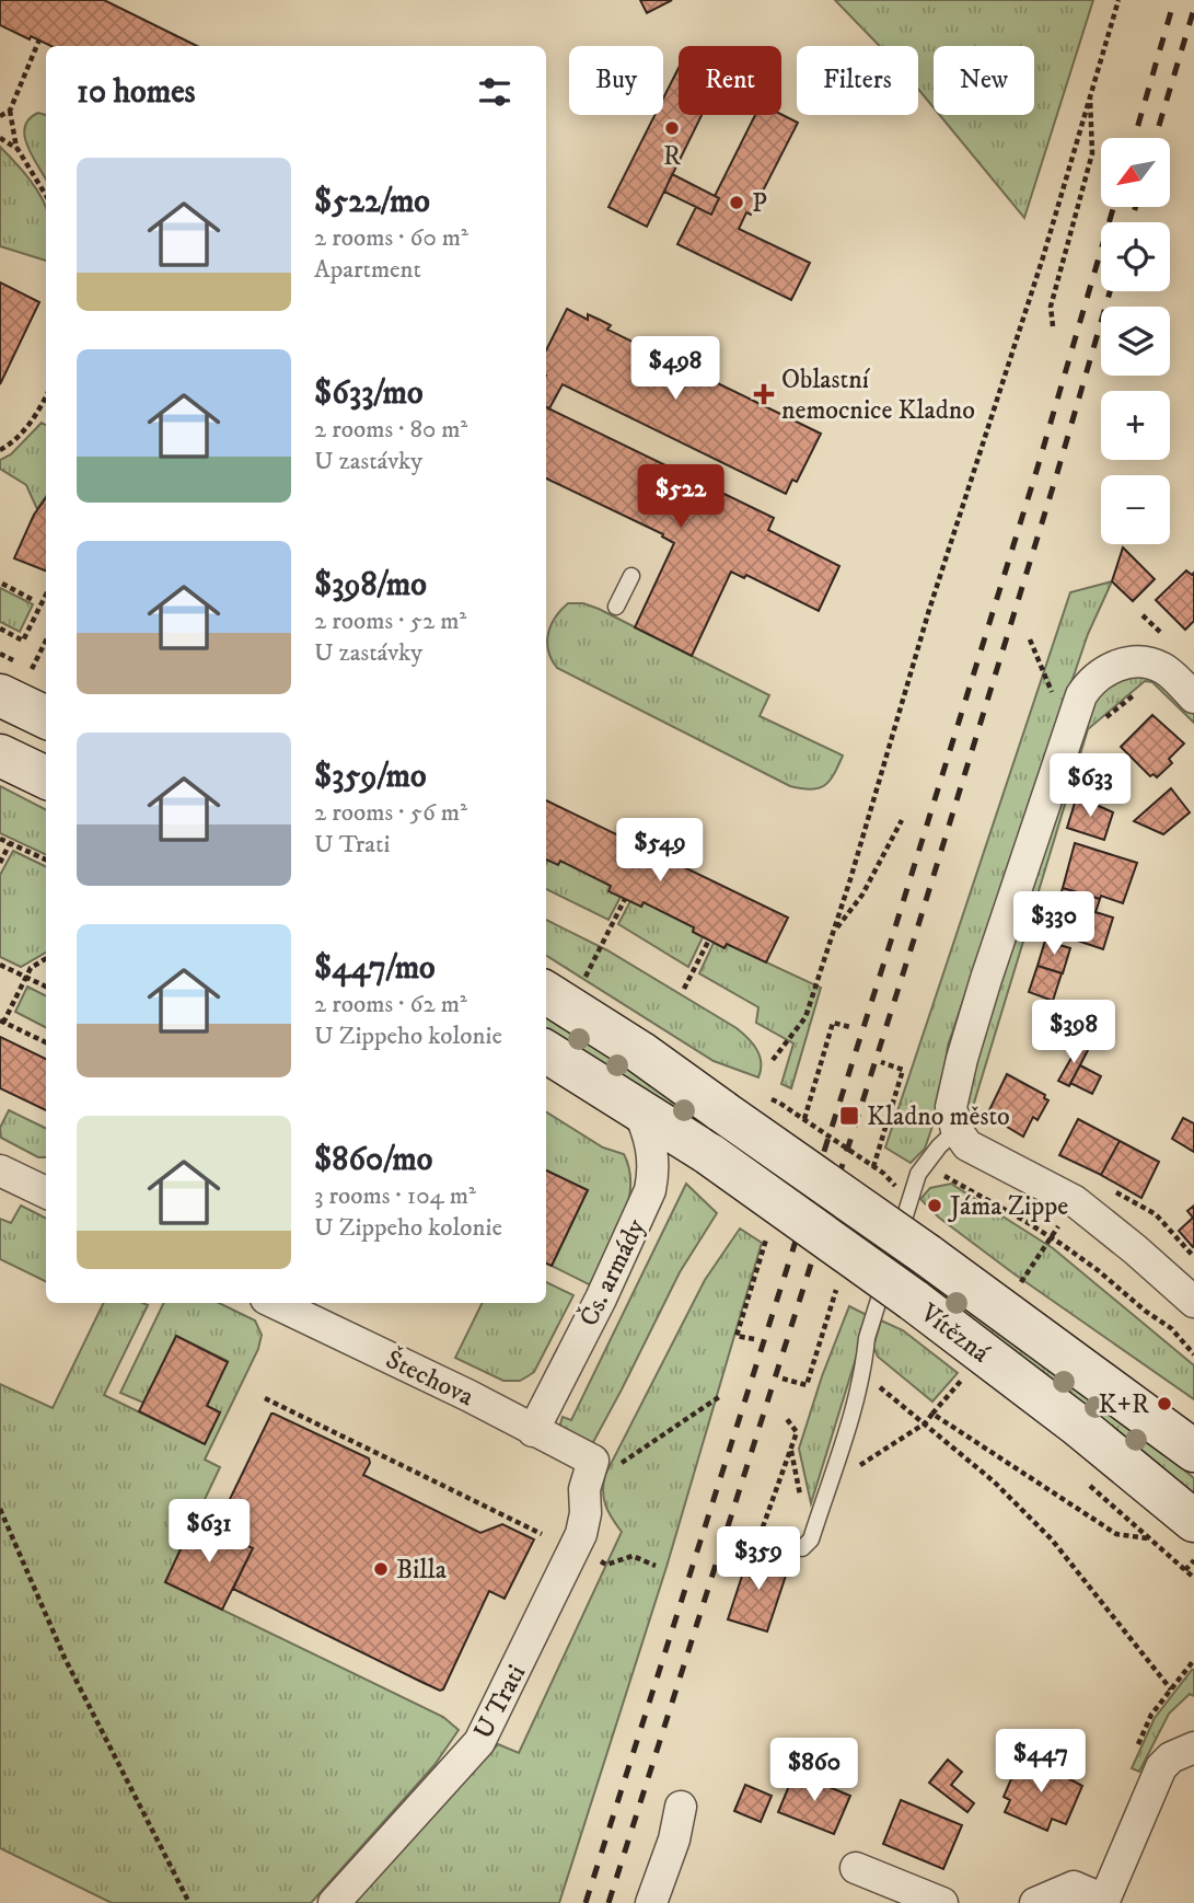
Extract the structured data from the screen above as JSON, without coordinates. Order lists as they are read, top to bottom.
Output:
{
  "streets": {
    "main road": ["Vítězná"],
    "street": ["Čs. armády", "Štechova", "U Trati"]
  },
  "crossings": [
    ["Čs. armády", "Vítězná"],
    ["Čs. armády", "Štechova"],
    ["Štechova", "U Trati"]
  ],
  "places": {
    "other": [
      "R",
      "P",
      "Jáma Zippe",
      "K+R",
      "Billa"
    ],
    "health": ["Oblastní nemocnice Kladno"],
    "transit": ["Kladno město"]
  },
  "north": "bottom left",
  "page": {
    "chip": [
      "Buy",
      "Rent",
      "Filters",
      "New"
    ],
    "heading": "10 homes",
    "map_buttons": ["+", "−"],
    "list": [
      {
        "name": "$522/mo",
        "note": "2 rooms · 60 m² · Apartment"
      },
      {
        "name": "$633/mo",
        "note": "2 rooms · 80 m² · U zastávky"
      },
      {
        "name": "$398/mo",
        "note": "2 rooms · 52 m² · U zastávky"
      },
      {
        "name": "$359/mo",
        "note": "2 rooms · 56 m² · U Trati"
      },
      {
        "name": "$447/mo",
        "note": "2 rooms · 62 m² · U Zippeho kolonie"
      },
      {
        "name": "$860/mo",
        "note": "3 rooms · 104 m² · U Zippeho kolonie"
      }
    ],
    "price": [
      "$498",
      "$522",
      "$633",
      "$549",
      "$330",
      "$398",
      "$631",
      "$359",
      "$447",
      "$860"
    ]
  }
}
